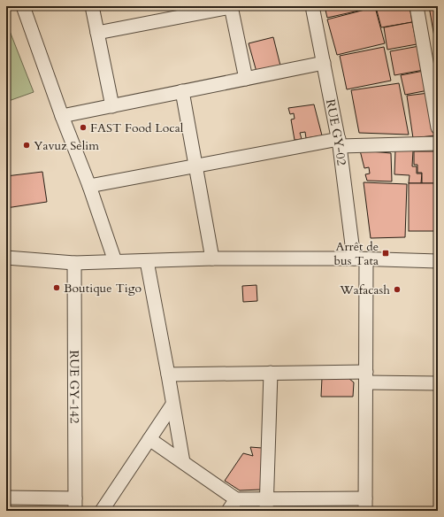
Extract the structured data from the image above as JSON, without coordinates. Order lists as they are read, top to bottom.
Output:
{
  "streets": {
    "street": ["RUE GY-02", "RUE GY-142"]
  },
  "places": {
    "other": [
      "FAST Food Local",
      "Yavuz Selim",
      "Boutique Tigo",
      "Wafacash"
    ],
    "transit": ["Arrêt de bus Tata"]
  }
}
